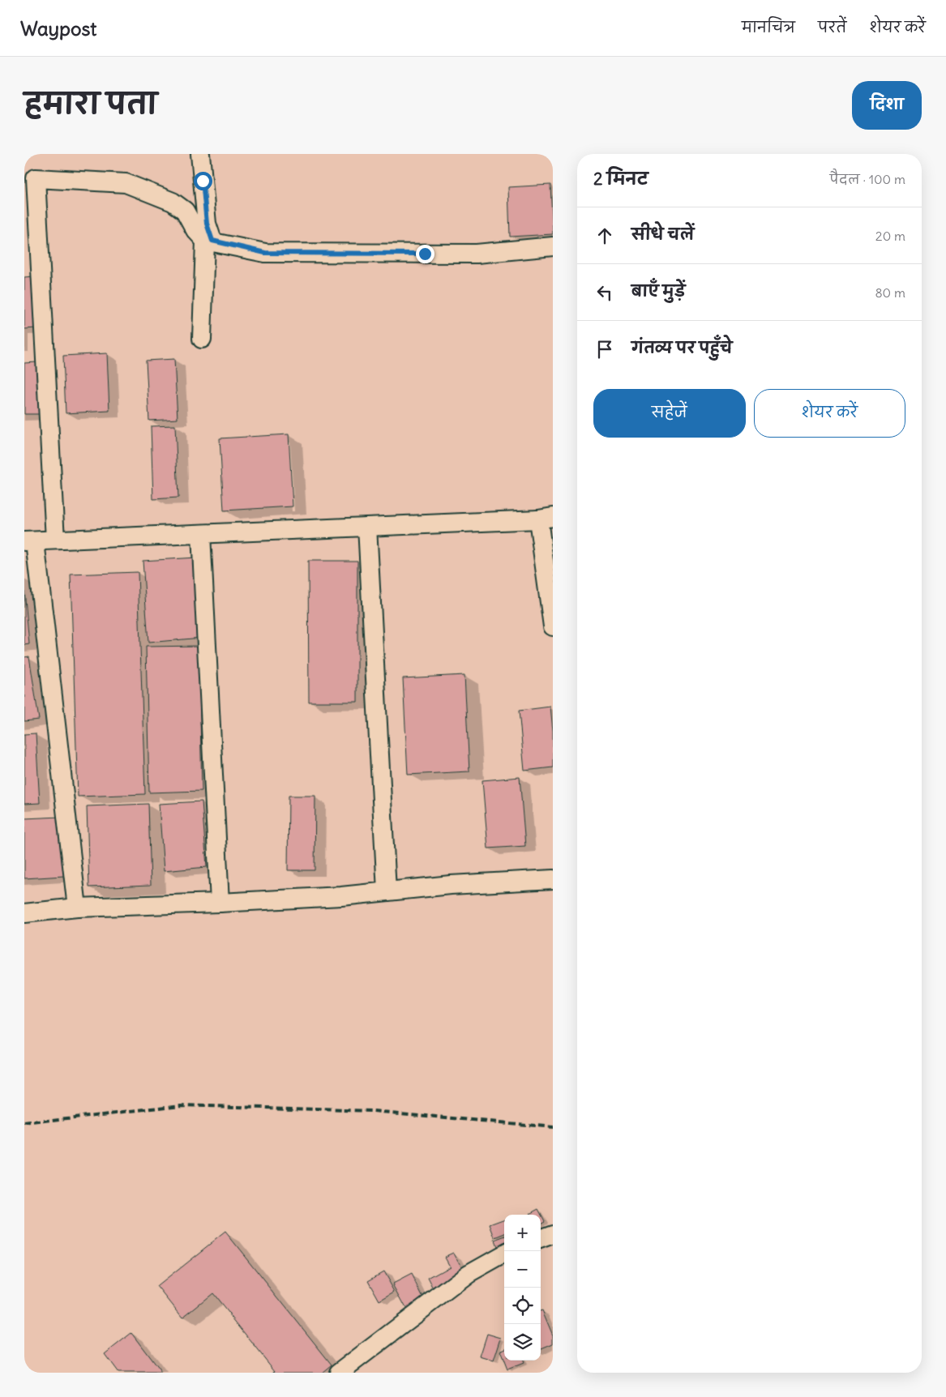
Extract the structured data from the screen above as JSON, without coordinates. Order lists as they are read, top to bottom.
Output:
{
  "page": {
    "header": "Waypost",
    "nav": ["मानचित्र", "परतें", "शेयर करें"],
    "title": "हमारा पता",
    "buttons": [
      "दिशा",
      ["सहेजें", "शेयर करें"]
    ],
    "heading": ["2 मिनट", "पैदल · 100 m"],
    "list": [
      ["सीधे चलें", "20 m"],
      ["बाएँ मुड़ें", "80 m"],
      "गंतव्य पर पहुँचे"
    ],
    "map_buttons": ["+", "−"]
  }
}
